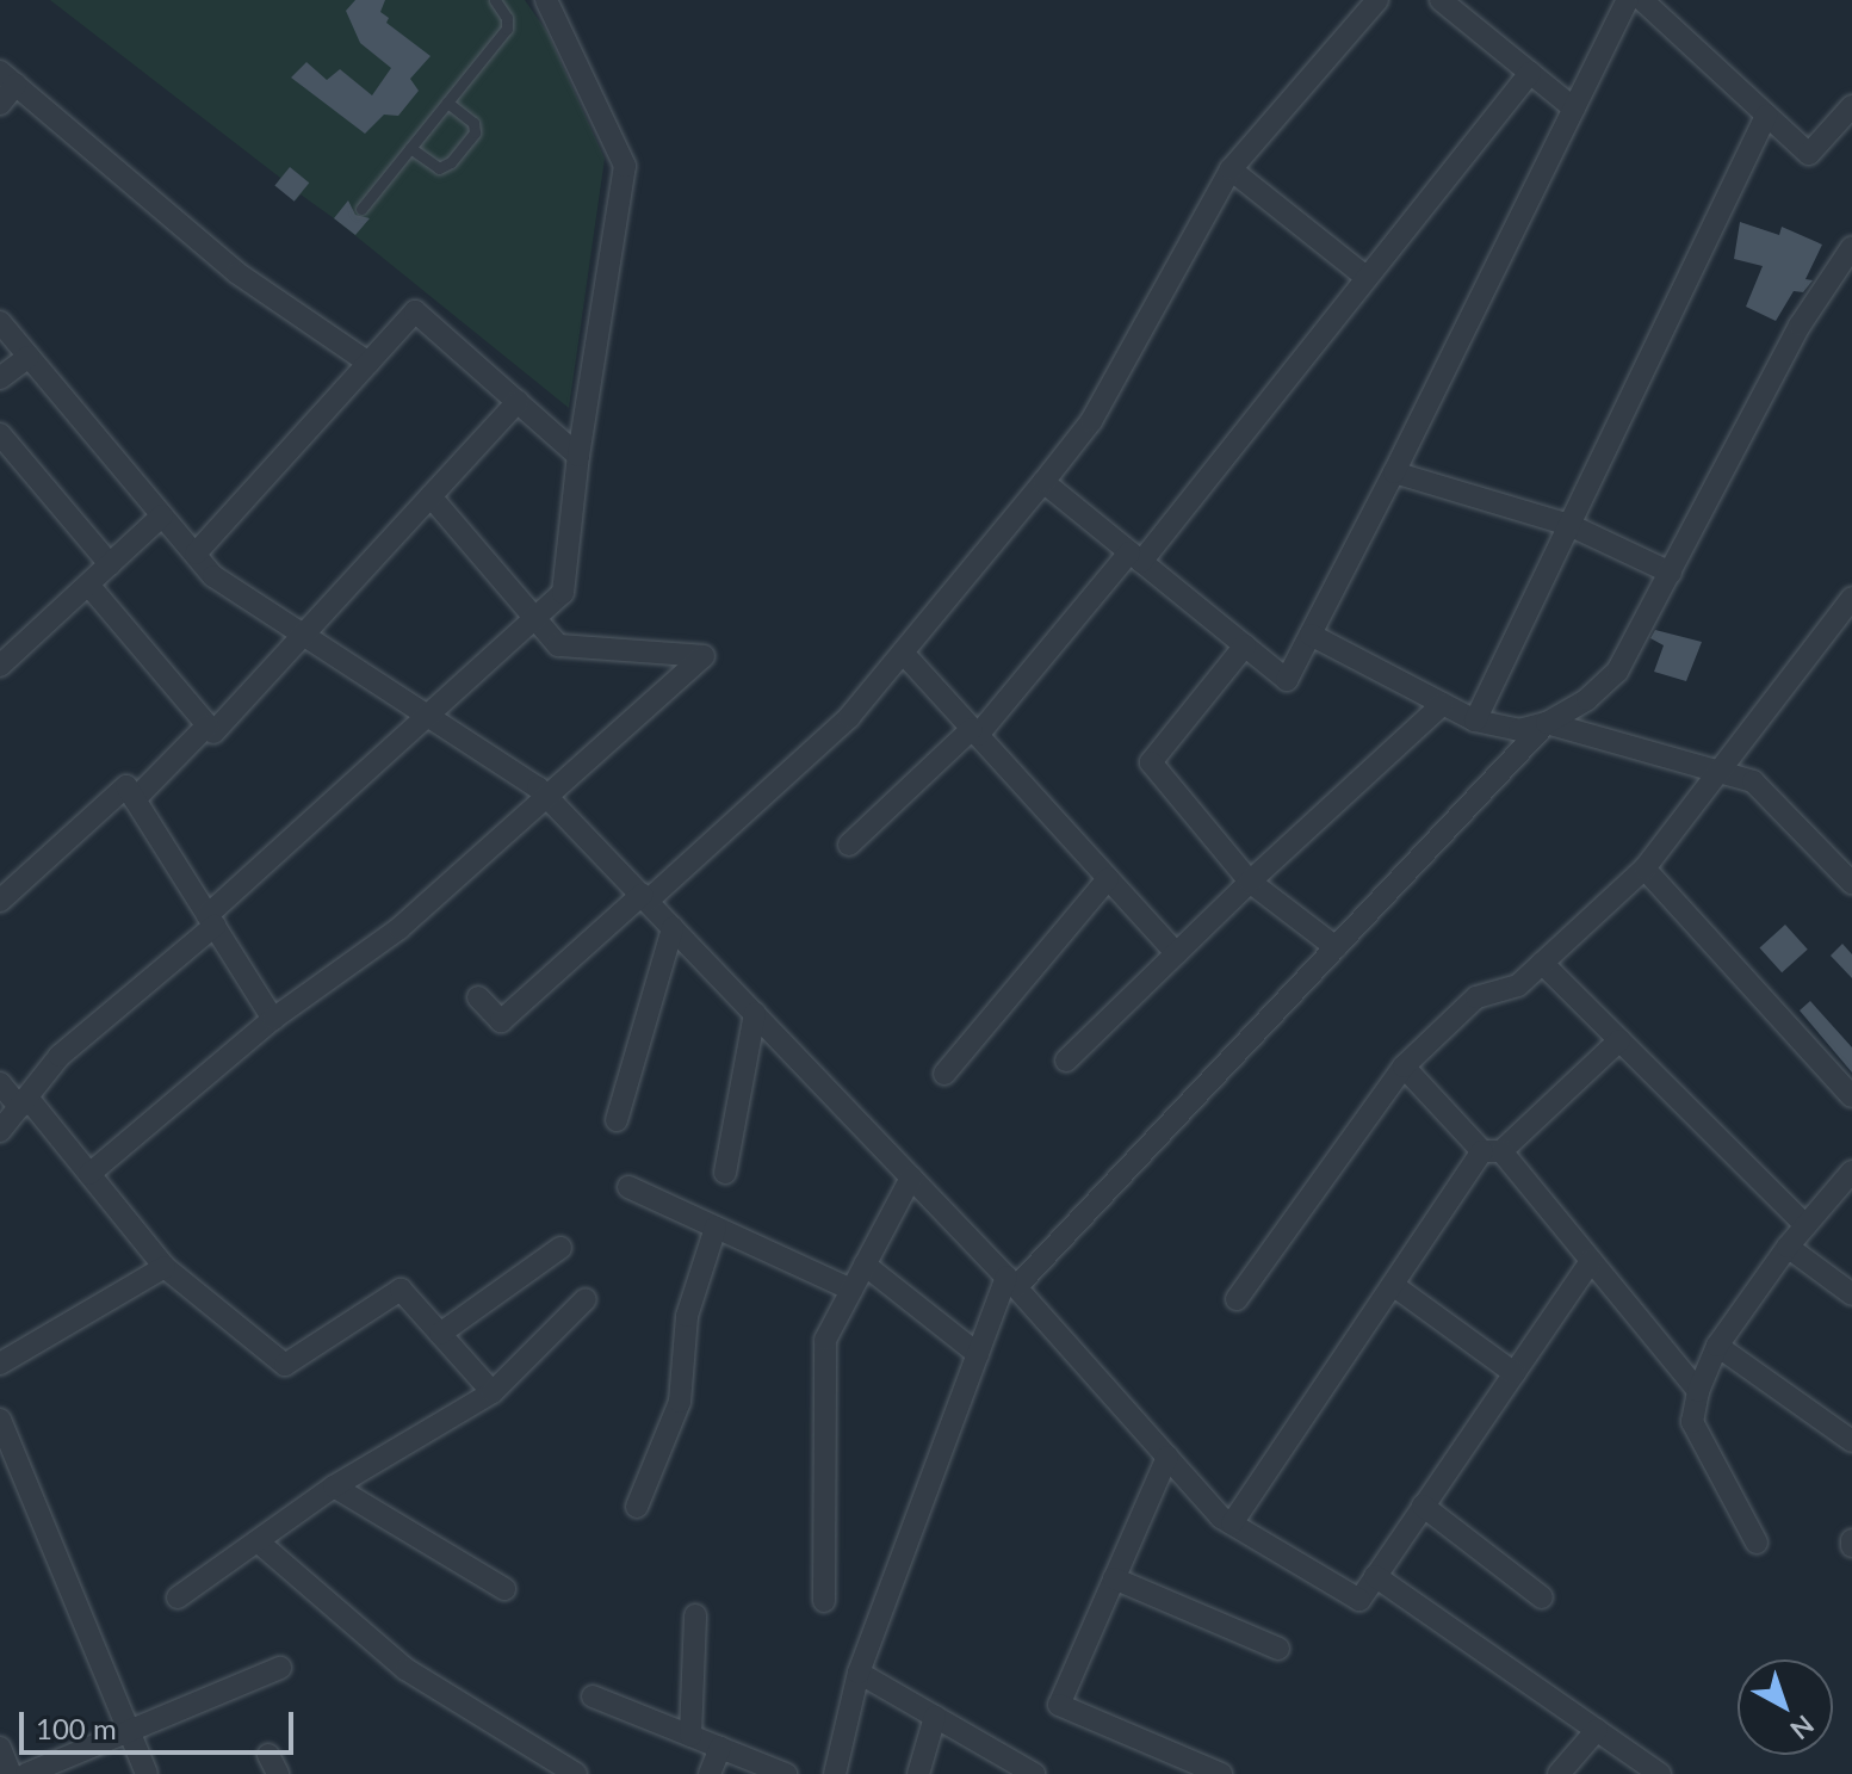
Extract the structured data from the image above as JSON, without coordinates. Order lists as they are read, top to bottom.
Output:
{
  "scale_bar": "100 m",
  "north": "bottom right"
}
